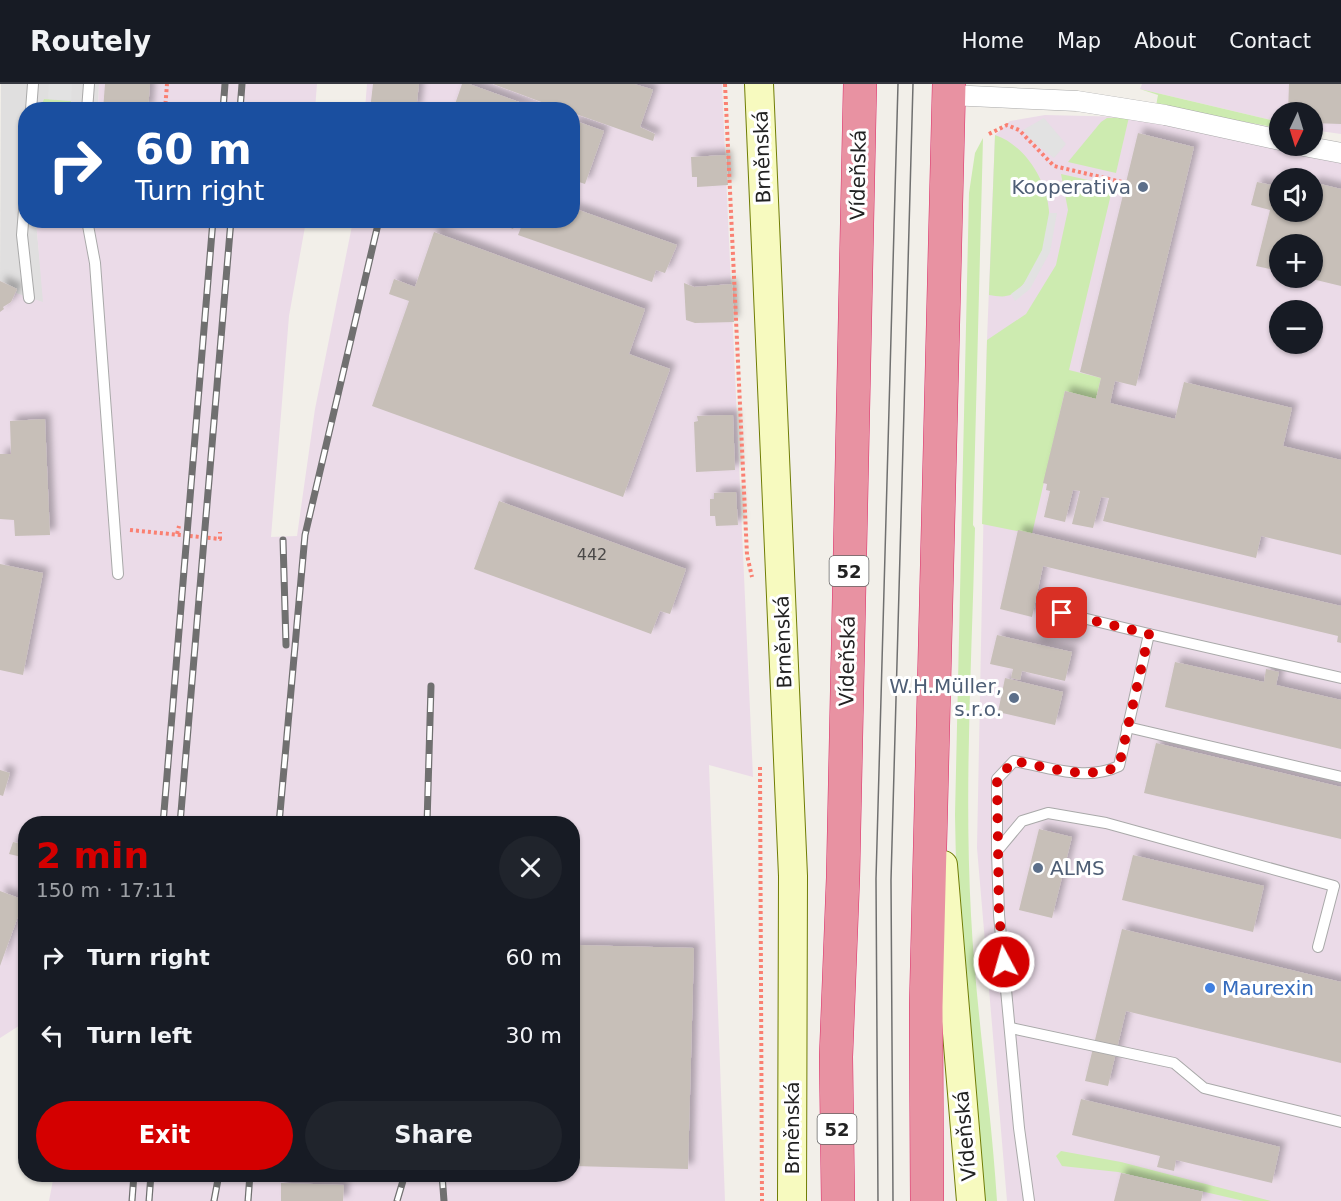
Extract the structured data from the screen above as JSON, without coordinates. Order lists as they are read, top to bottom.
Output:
{
  "streets": {
    "highway": ["Vídeňská", "52"],
    "street": ["Brněnská"]
  },
  "places": [
    "Kooperativa",
    "W.H.Müller, s.r.o.",
    "ALMS",
    "Maurexin"
  ],
  "house_numbers": ["442"],
  "north": "bottom",
  "page": {
    "header": "Routely",
    "nav": [
      "Home",
      "Map",
      "About",
      "Contact"
    ],
    "map_buttons": ["+", "−"],
    "turn": ["60 m", "Turn right"],
    "heading": ["2 min", "150 m · 17:11"],
    "list": [
      {
        "name": "Turn right",
        "value": "60 m"
      },
      {
        "name": "Turn left",
        "value": "30 m"
      }
    ],
    "buttons": ["Exit", "Share"]
  }
}
